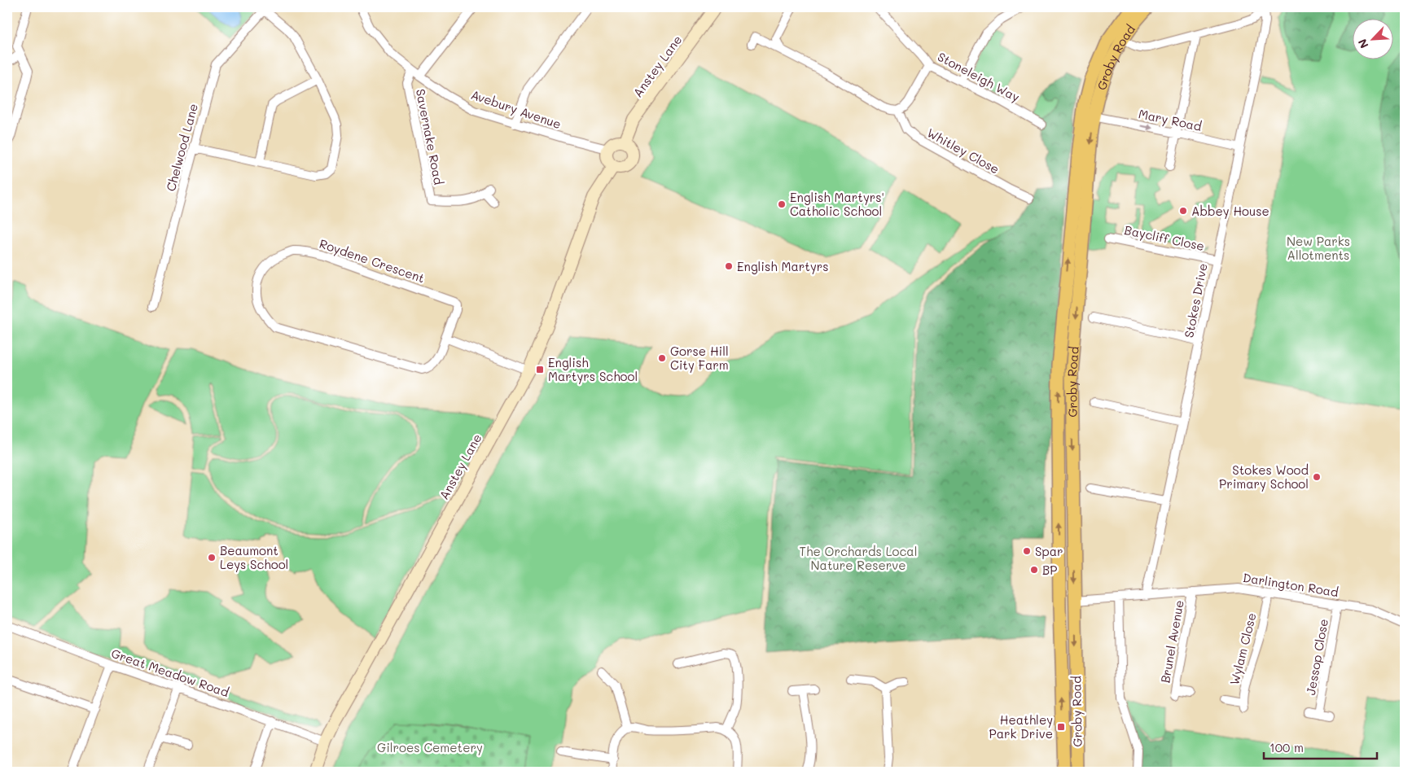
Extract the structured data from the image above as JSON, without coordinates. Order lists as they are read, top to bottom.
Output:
{
  "streets": {
    "main road": ["Groby Road", "Anstey Lane"],
    "street": [
      "Stoneleigh Way",
      "Avebury Avenue",
      "Mary Road",
      "Savernake Road",
      "Chelwood Lane",
      "Whitley Close",
      "Baycliff Close",
      "Roydene Crescent",
      "Stokes Drive",
      "Darlington Road",
      "Brunel Avenue",
      "Wylam Close",
      "Jessop Close",
      "Great Meadow Road"
    ]
  },
  "crossings": [
    ["Groby Road", "Mary Road"],
    ["Groby Road", "Darlington Road"],
    ["Anstey Lane", "Avebury Avenue"],
    ["Anstey Lane", "Great Meadow Road"],
    ["Avebury Avenue", "Savernake Road"],
    ["Mary Road", "Stokes Drive"],
    ["Baycliff Close", "Stokes Drive"],
    ["Stokes Drive", "Darlington Road"],
    ["Darlington Road", "Brunel Avenue"],
    ["Darlington Road", "Wylam Close"],
    ["Darlington Road", "Jessop Close"]
  ],
  "one_way": ["Mary Road"],
  "parks": ["New Parks Allotments", "The Orchards Local Nature Reserve", "Gilroes Cemetery"],
  "places": {
    "other": [
      "English Martyrs' Catholic School",
      "Abbey House",
      "English Martyrs",
      "Gorse Hill City Farm",
      "Stokes Wood Primary School",
      "Spar",
      "Beaumont Leys School",
      "BP"
    ],
    "transit": ["English Martyrs School", "Heathley Park Drive"]
  },
  "scale_bar": "100 m",
  "north": "bottom left"
}
